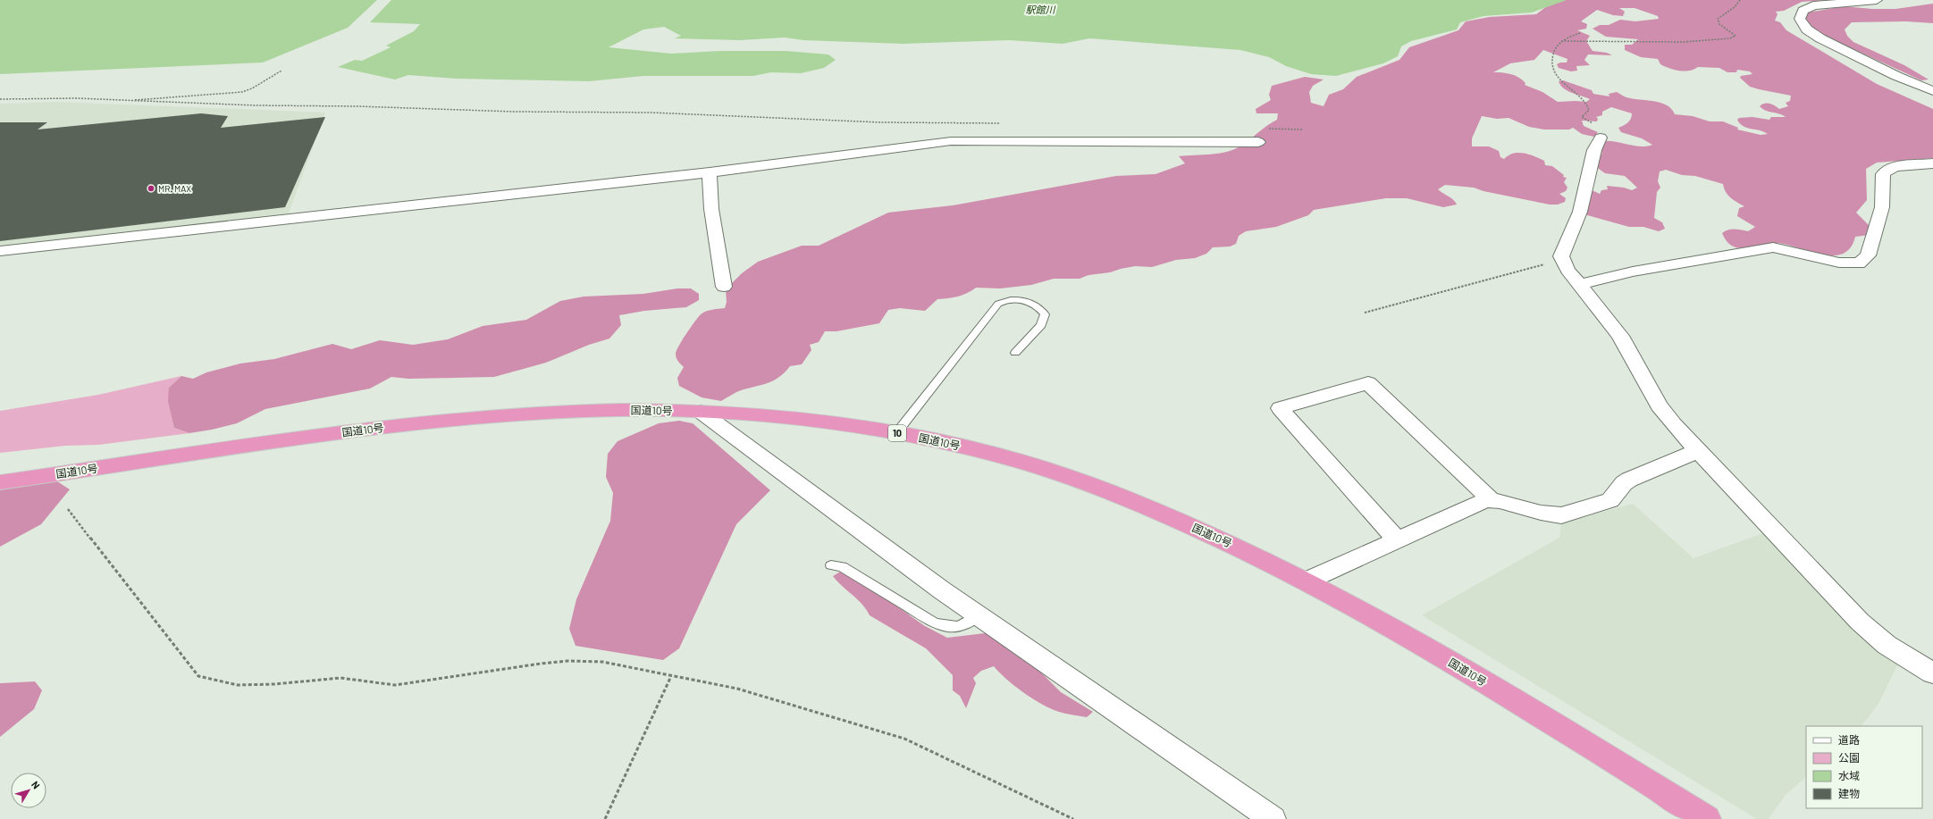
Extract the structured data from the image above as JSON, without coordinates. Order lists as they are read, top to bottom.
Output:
{
  "streets": {
    "highway": ["国道10号", "10"]
  },
  "water": ["駅館川"],
  "places": ["MR. MAX"],
  "legend": [
    "道路",
    "公園",
    "水域",
    "建物"
  ],
  "north": "top right"
}
